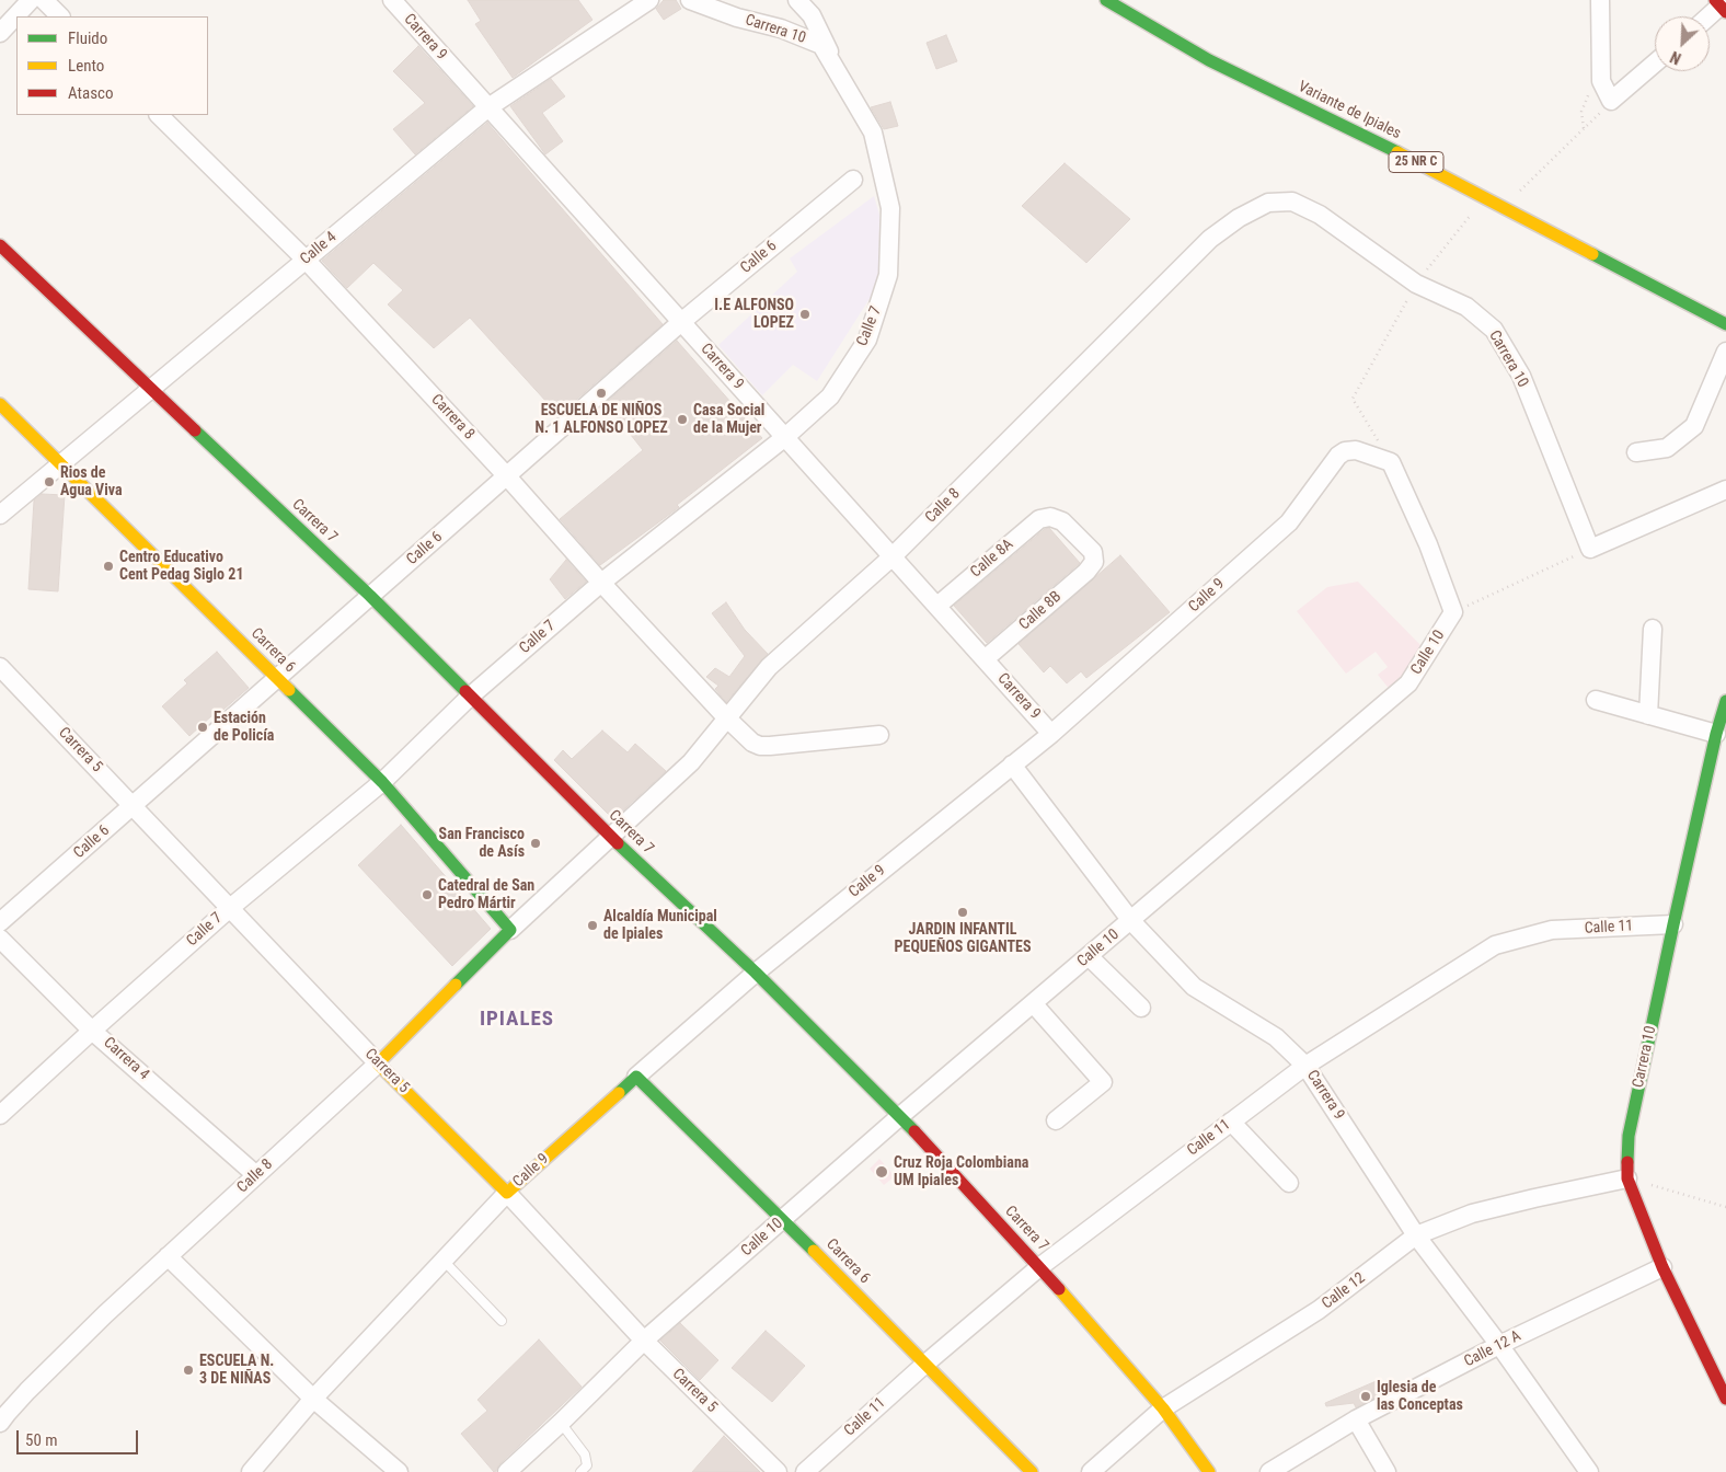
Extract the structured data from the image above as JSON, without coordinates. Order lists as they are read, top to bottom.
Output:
{
  "streets": {
    "main road": [
      "Carrera 10",
      "Variante de Ipiales",
      "25 NR C",
      "Calle 8",
      "Carrera 7",
      "Calle 9",
      "Carrera 6",
      "Carrera 5"
    ],
    "street": [
      "Carrera 9",
      "Calle 4",
      "Calle 6",
      "Calle 7",
      "Carrera 8",
      "Calle 8A",
      "Calle 8B",
      "Calle 10",
      "Calle 11",
      "Carrera 4",
      "Calle 12",
      "Calle 12 A"
    ]
  },
  "crossings": [
    ["Carrera 10", "Calle 7"],
    ["Carrera 10", "Calle 8"],
    ["Carrera 10", "Calle 11"],
    ["Carrera 10", "Calle 12"],
    ["Carrera 10", "Calle 12 A"],
    ["Carrera 9", "Calle 4"],
    ["Carrera 9", "Calle 6"],
    ["Carrera 9", "Calle 7"],
    ["Carrera 9", "Calle 8"],
    ["Carrera 9", "Calle 8A"],
    ["Carrera 9", "Calle 9"],
    ["Carrera 9", "Calle 8B"],
    ["Carrera 9", "Calle 10"],
    ["Carrera 9", "Calle 11"],
    ["Carrera 9", "Calle 12"],
    ["Carrera 9", "Calle 12 A"],
    ["Calle 4", "Carrera 8"],
    ["Calle 4", "Carrera 7"],
    ["Calle 4", "Carrera 6"],
    ["Calle 6", "Carrera 8"],
    ["Calle 6", "Carrera 7"],
    ["Calle 6", "Carrera 6"],
    ["Calle 6", "Carrera 5"],
    ["Calle 7", "Carrera 8"],
    ["Calle 7", "Carrera 7"],
    ["Calle 7", "Carrera 6"],
    ["Calle 7", "Carrera 5"],
    ["Calle 7", "Carrera 4"],
    ["Carrera 8", "Calle 8"],
    ["Calle 8", "Carrera 7"],
    ["Calle 8", "Carrera 6"],
    ["Calle 8", "Carrera 5"],
    ["Calle 8", "Carrera 4"],
    ["Carrera 7", "Calle 9"],
    ["Carrera 7", "Calle 10"],
    ["Carrera 7", "Calle 11"],
    ["Carrera 7", "Calle 12"],
    ["Calle 8A", "Calle 8B"],
    ["Calle 9", "Carrera 6"],
    ["Calle 9", "Carrera 5"],
    ["Carrera 6", "Calle 10"],
    ["Carrera 6", "Calle 11"],
    ["Calle 10", "Carrera 5"]
  ],
  "districts": ["IPIALES"],
  "places": [
    "I.E ALFONSO LOPEZ",
    "ESCUELA DE NIÑOS N. 1 ALFONSO LOPEZ",
    "Casa Social de la Mujer",
    "Rios de Agua Viva",
    "Centro Educativo Cent Pedag Siglo 21",
    "Estación de Policía",
    "San Francisco de Asís",
    "Catedral de San Pedro Mártir",
    "JARDIN INFANTIL PEQUEÑOS GIGANTES",
    "Alcaldía Municipal de Ipiales",
    "Cruz Roja Colombiana UM Ipiales",
    "ESCUELA N. 3 DE NIÑAS",
    "Iglesia de las Conceptas"
  ],
  "legend": ["Fluido", "Lento", "Atasco"],
  "scale_bar": "50 m",
  "north": "bottom left"
}
